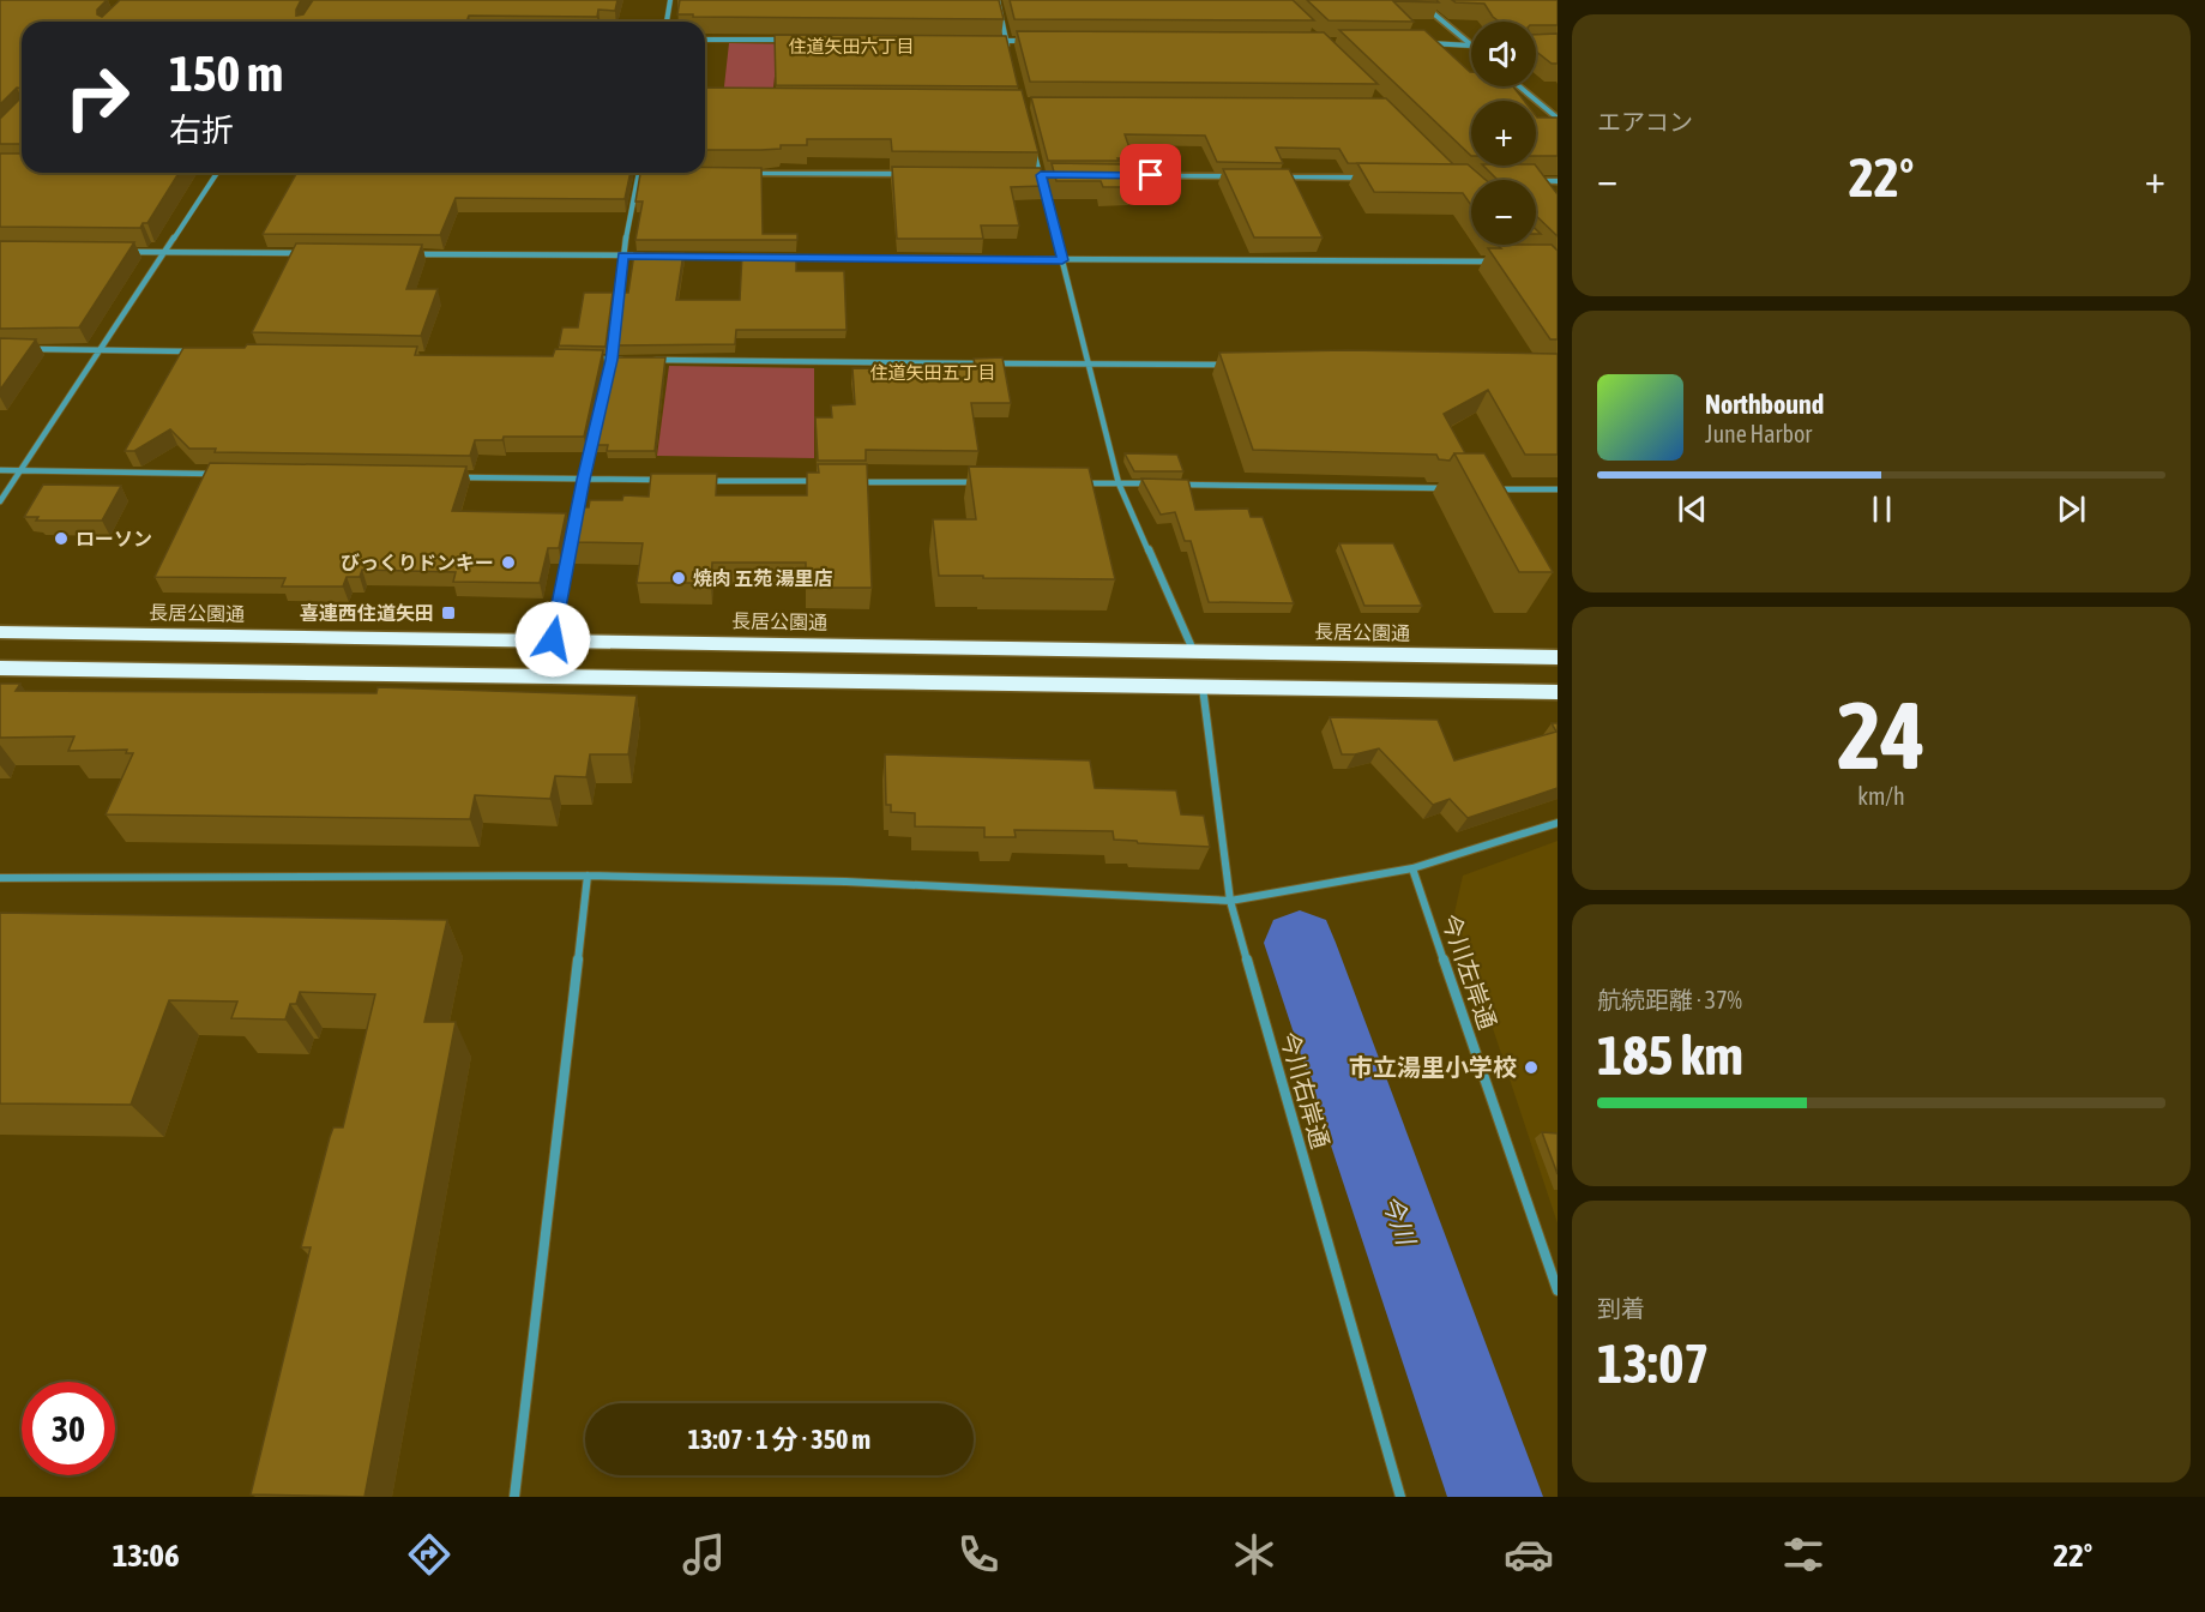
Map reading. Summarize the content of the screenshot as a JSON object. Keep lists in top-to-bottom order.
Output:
{
  "streets": {
    "highway": ["長居公園通"],
    "street": ["今川左岸通", "今川右岸通"]
  },
  "districts": ["住道矢田六丁目", "住道矢田五丁目"],
  "water": ["今川"],
  "places": {
    "other": [
      "ローソン",
      "びっくりドンキー",
      "焼肉 五苑 湯里店",
      "市立湯里小学校"
    ],
    "transit": ["喜連西住道矢田"]
  },
  "page": {
    "tile": [
      "エアコン",
      ["24", "km/h"],
      ["航続距離 · 37%", "185 km"],
      ["到着", "13:07"]
    ],
    "map_buttons": ["+", "−"],
    "turn": ["150 m", "右折"],
    "heat": ["−", "22°", "+"],
    "song": ["Northbound", "June Harbor"],
    "limit": "30",
    "trip": "13:07 · 1 分 · 350 m",
    "tabs": ["13:06", "22°"]
  }
}
